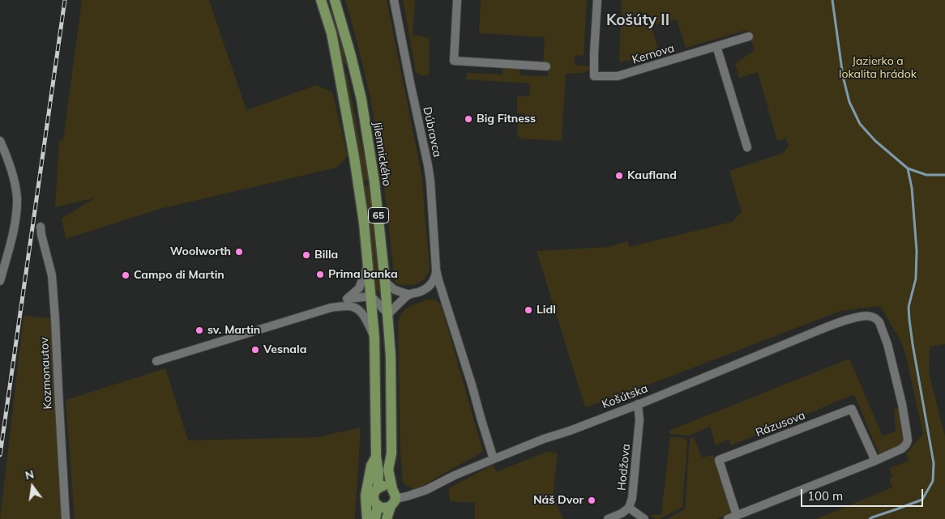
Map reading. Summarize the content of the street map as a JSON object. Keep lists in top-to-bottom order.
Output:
{
  "streets": {
    "main road": ["Jilemnického", "65"],
    "street": [
      "Kernova",
      "Dúbravca",
      "Kozmonautov",
      "Košútska",
      "Rázusova",
      "Hodžova"
    ]
  },
  "crossings": [
    ["Dúbravca", "Jilemnického"],
    ["Dúbravca", "Košútska"],
    ["Jilemnického", "65"],
    ["Jilemnického", "Košútska"],
    ["65", "Košútska"],
    ["Košútska", "Rázusova"],
    ["Košútska", "Hodžova"]
  ],
  "districts": ["Košúty II"],
  "parks": ["Jazierko a lokalita hrádok"],
  "places": [
    "Big Fitness",
    "Kaufland",
    "Woolworth",
    "Billa",
    "Prima banka",
    "Campo di Martin",
    "Lidl",
    "sv. Martin",
    "Vesnala",
    "Náš Dvor"
  ],
  "scale_bar": "100 m",
  "north": "top"
}
